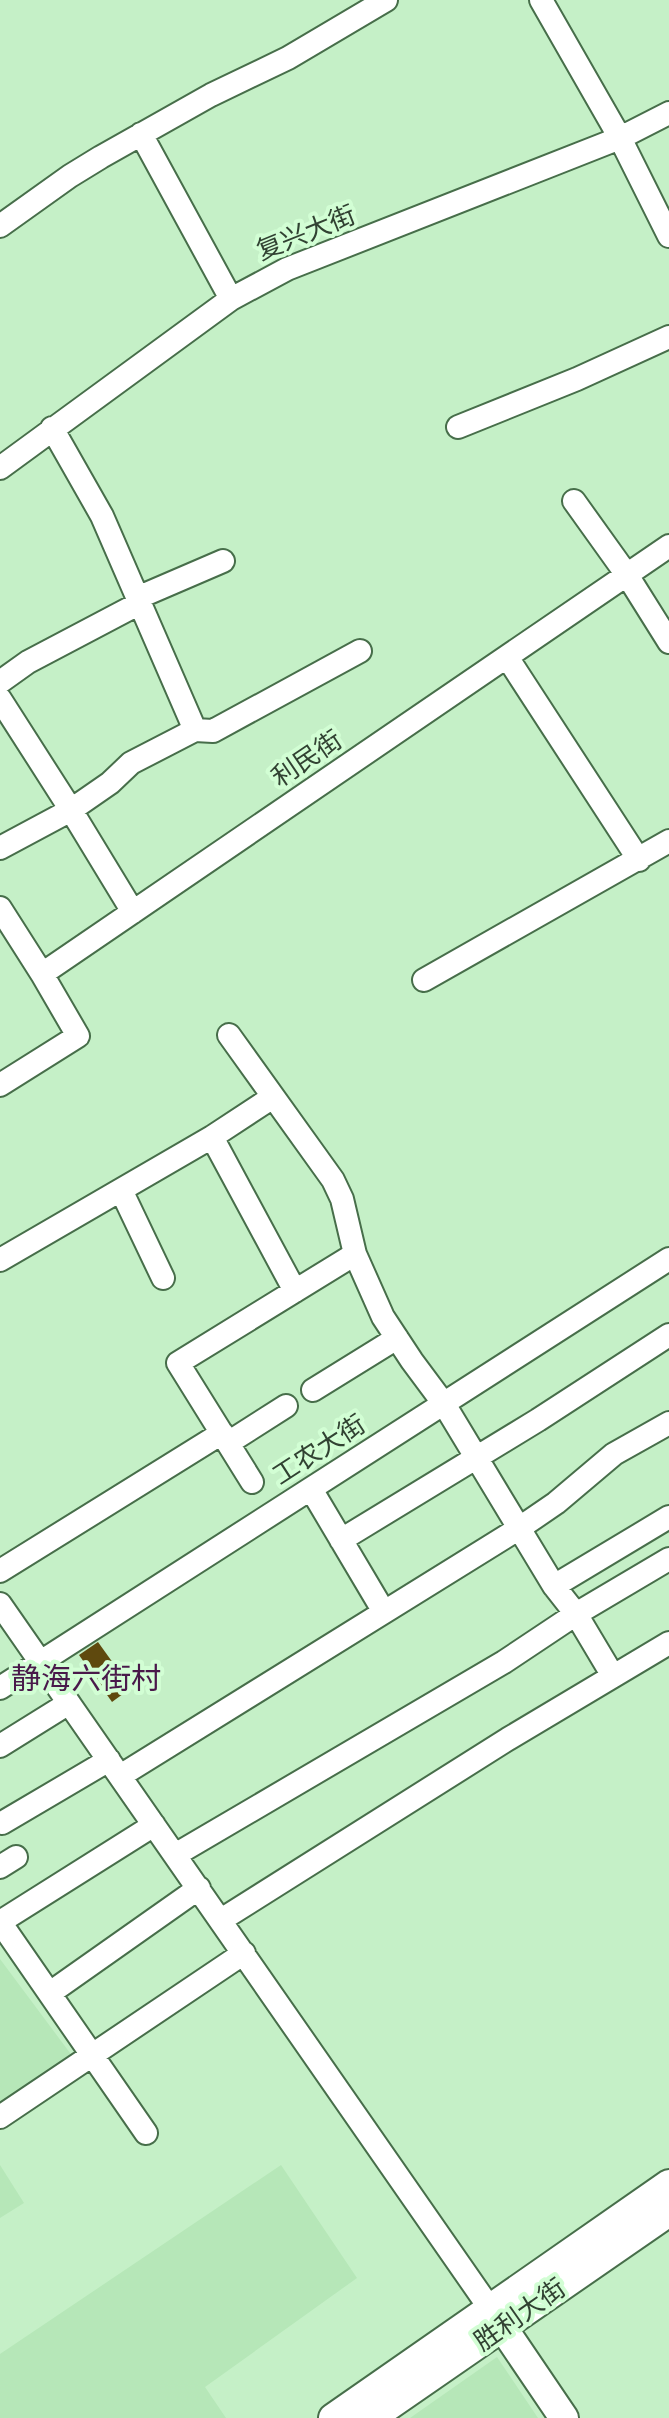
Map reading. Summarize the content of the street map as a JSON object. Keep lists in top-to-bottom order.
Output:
{
  "streets": {
    "main road": ["胜利大街"],
    "street": ["复兴大街", "利民街", "工农大街"]
  },
  "districts": ["静海六街村"]
}
